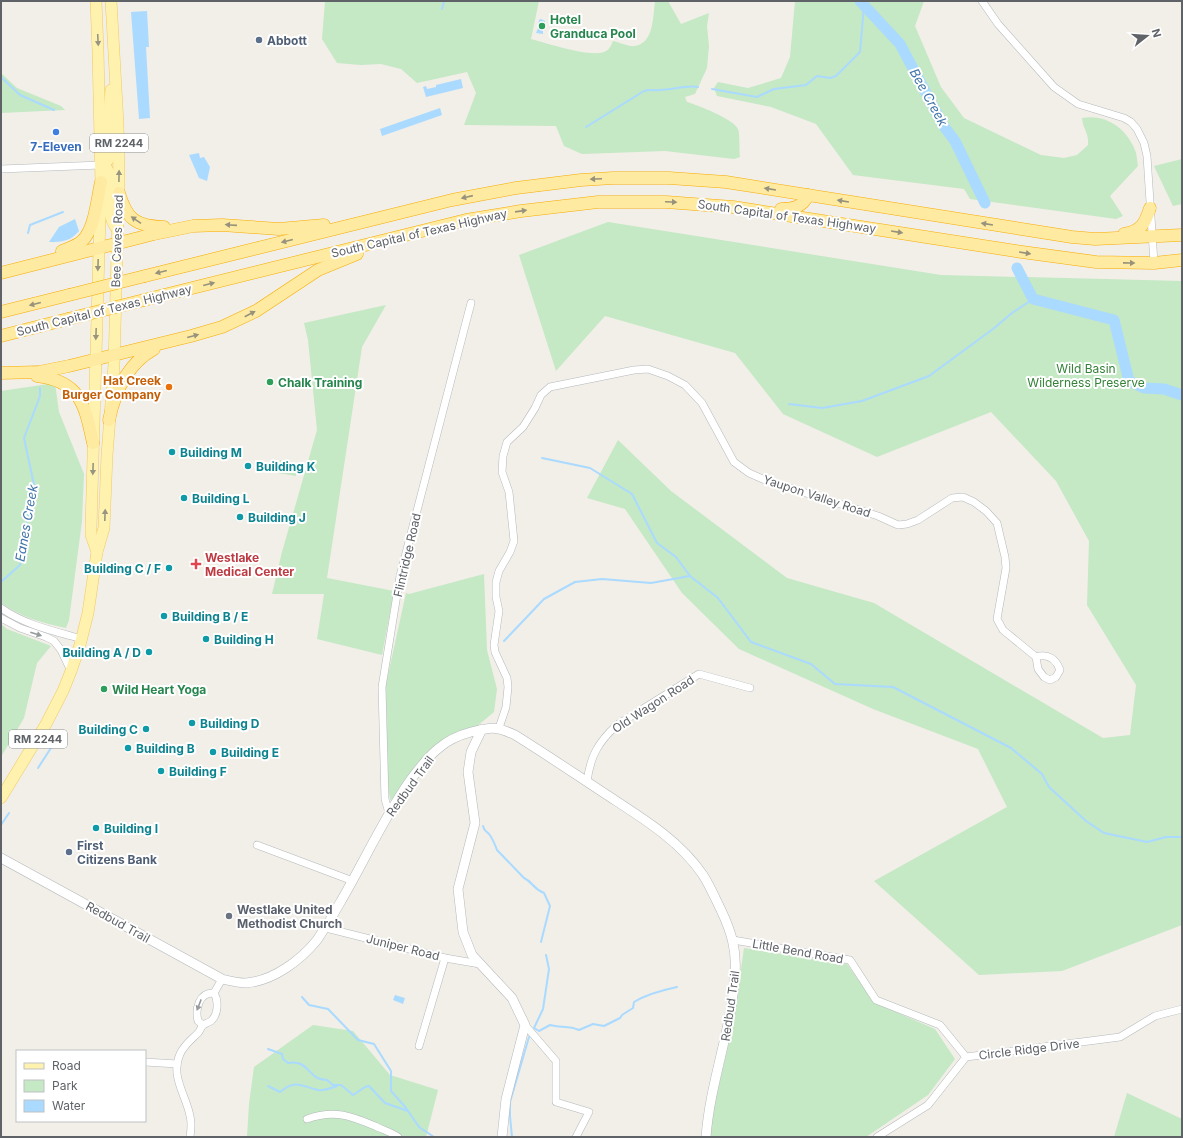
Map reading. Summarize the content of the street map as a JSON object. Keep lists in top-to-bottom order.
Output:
{
  "streets": {
    "highway": ["South Capital of Texas Highway"],
    "main road": ["RM 2244", "Bee Caves Road"],
    "street": [
      "Yaupon Valley Road",
      "Flintridge Road",
      "Old Wagon Road",
      "Redbud Trail",
      "Juniper Road",
      "Little Bend Road",
      "Circle Ridge Drive"
    ]
  },
  "crossings": [
    ["Yaupon Valley Road", "Redbud Trail"],
    ["Flintridge Road", "Redbud Trail"],
    ["Old Wagon Road", "Redbud Trail"],
    ["Redbud Trail", "Juniper Road"],
    ["Redbud Trail", "Little Bend Road"],
    ["Little Bend Road", "Circle Ridge Drive"]
  ],
  "water": ["Bee Creek", "Eanes Creek"],
  "parks": ["Wild Basin Wilderness Preserve"],
  "places": {
    "other": [
      "Hotel Granduca Pool",
      "Abbott",
      "7-Eleven",
      "Chalk Training",
      "Hat Creek Burger Company",
      "Building M",
      "Building K",
      "Building L",
      "Building J",
      "Building C / F",
      "Building B / E",
      "Building H",
      "Building A / D",
      "Wild Heart Yoga",
      "Building D",
      "Building C",
      "Building B",
      "Building E",
      "Building F",
      "Building I",
      "First Citizens Bank",
      "Westlake United Methodist Church"
    ],
    "health": ["Westlake Medical Center"]
  },
  "legend": ["Road", "Park", "Water"],
  "north": "right"
}
